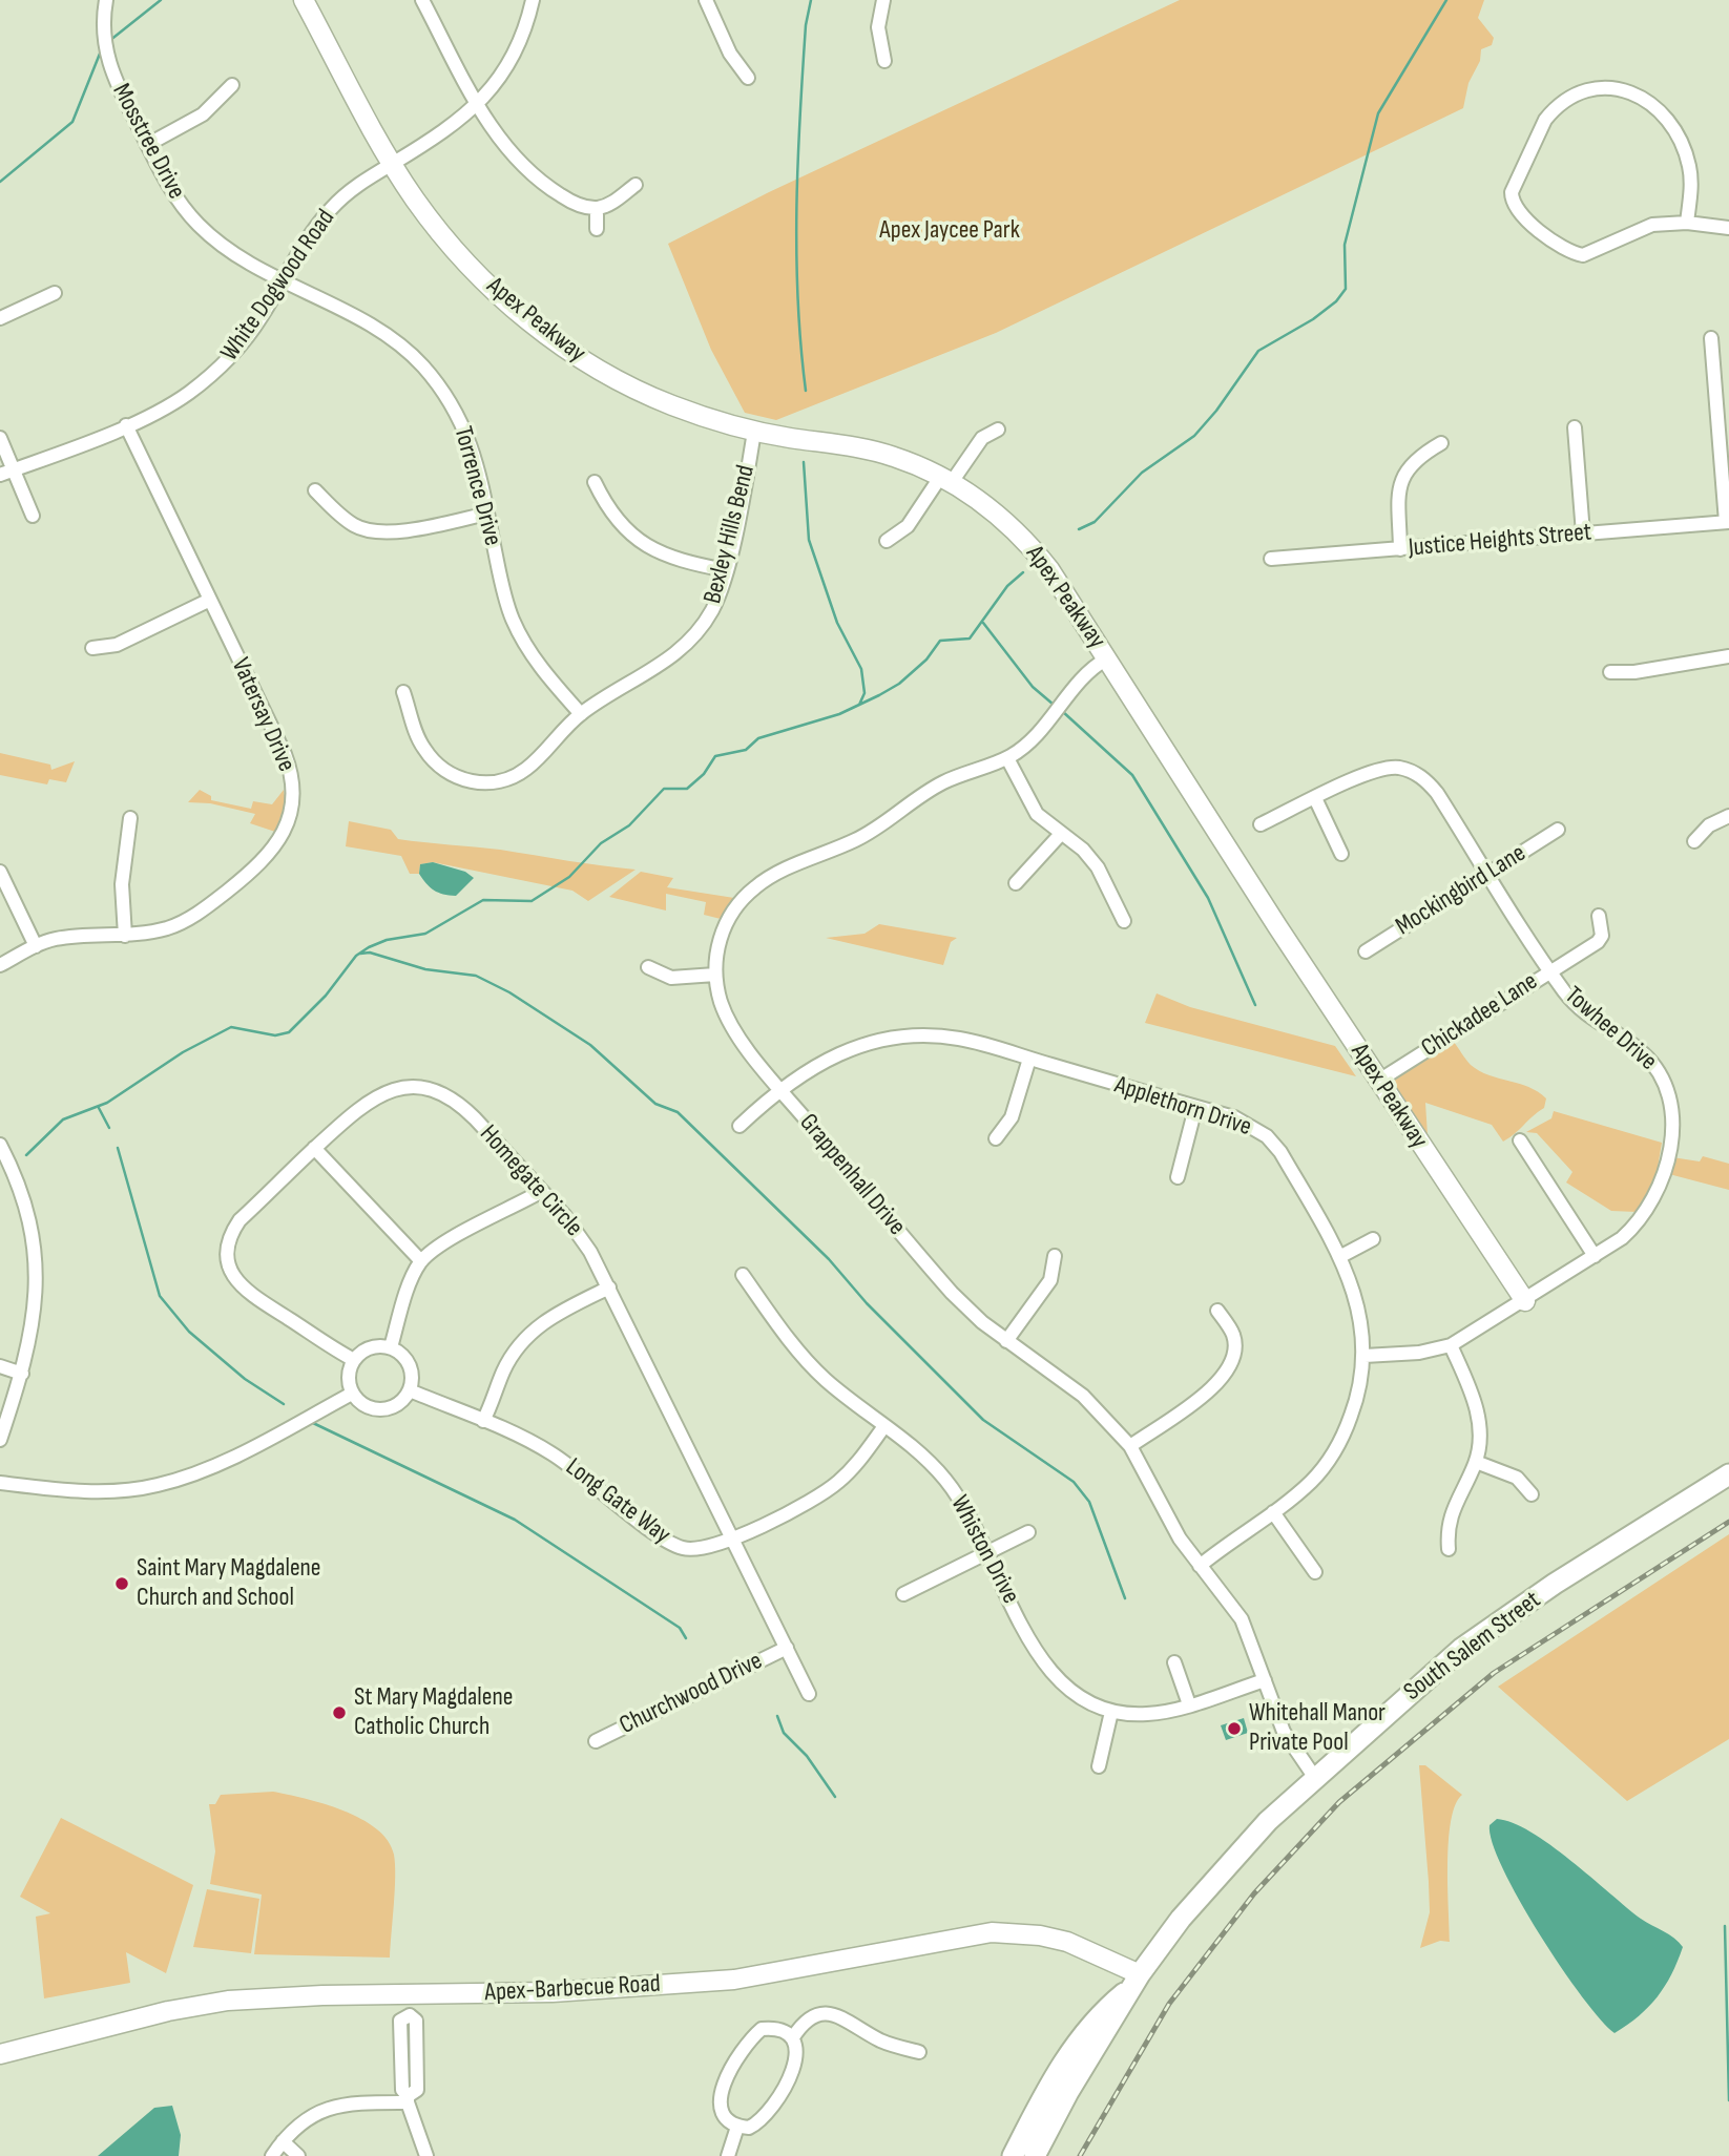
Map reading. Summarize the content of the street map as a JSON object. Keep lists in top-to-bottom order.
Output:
{
  "streets": {
    "main road": ["Apex Peakway", "South Salem Street", "Apex-Barbecue Road"],
    "street": [
      "Mosstree Drive",
      "White Dogwood Road",
      "Torrence Drive",
      "Bexley Hills Bend",
      "Justice Heights Street",
      "Vatersay Drive",
      "Mockingbird Lane",
      "Chickadee Lane",
      "Towhee Drive",
      "Applethorn Drive",
      "Grappenhall Drive",
      "Homegate Circle",
      "Long Gate Way",
      "Whiston Drive",
      "Churchwood Drive"
    ]
  },
  "crossings": [
    ["Mosstree Drive", "White Dogwood Road"],
    ["Mosstree Drive", "Torrence Drive"],
    ["White Dogwood Road", "Apex Peakway"],
    ["White Dogwood Road", "Torrence Drive"],
    ["White Dogwood Road", "Vatersay Drive"],
    ["Apex Peakway", "Bexley Hills Bend"],
    ["Apex Peakway", "Chickadee Lane"],
    ["Apex Peakway", "Towhee Drive"],
    ["Apex Peakway", "Grappenhall Drive"],
    ["Torrence Drive", "Bexley Hills Bend"],
    ["Mockingbird Lane", "Towhee Drive"],
    ["Chickadee Lane", "Towhee Drive"],
    ["Towhee Drive", "Applethorn Drive"],
    ["Applethorn Drive", "Grappenhall Drive"],
    ["Grappenhall Drive", "Whiston Drive"],
    ["Grappenhall Drive", "South Salem Street"],
    ["Homegate Circle", "Long Gate Way"],
    ["Homegate Circle", "Churchwood Drive"],
    ["Long Gate Way", "Whiston Drive"],
    ["South Salem Street", "Apex-Barbecue Road"]
  ],
  "parks": ["Apex Jaycee Park"],
  "places": ["Saint Mary Magdalene Church and School", "St Mary Magdalene Catholic Church", "Whitehall Manor Private Pool"]
}
